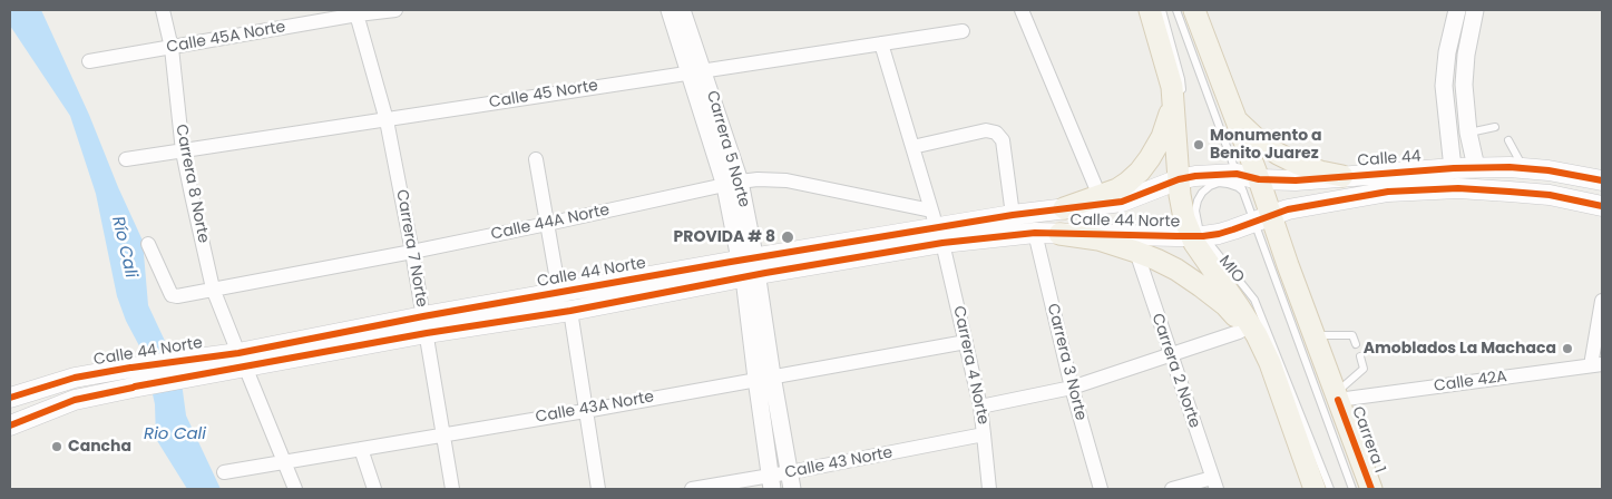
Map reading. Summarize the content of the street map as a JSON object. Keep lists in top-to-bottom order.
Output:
{
  "streets": {
    "main road": ["Calle 44", "Calle 44 Norte", "Carrera 1"],
    "street": [
      "Calle 45A Norte",
      "Calle 45 Norte",
      "Carrera 5 Norte",
      "Carrera 8 Norte",
      "Calle 44A Norte",
      "Carrera 7 Norte",
      "Carrera 3 Norte",
      "Carrera 4 Norte",
      "Carrera 2 Norte",
      "Calle 42A",
      "Calle 43A Norte",
      "Calle 43 Norte"
    ],
    "lane": ["MIO"]
  },
  "crossings": [
    ["Calle 45A Norte", "Carrera 8 Norte"],
    ["Calle 45A Norte", "Carrera 7 Norte"],
    ["Calle 45 Norte", "Carrera 5 Norte"],
    ["Calle 45 Norte", "Carrera 8 Norte"],
    ["Calle 45 Norte", "Carrera 7 Norte"],
    ["Calle 45 Norte", "Carrera 4 Norte"],
    ["Carrera 5 Norte", "Calle 44 Norte"],
    ["Carrera 5 Norte", "Calle 44A Norte"],
    ["Carrera 5 Norte", "Calle 43A Norte"],
    ["Carrera 5 Norte", "Calle 43 Norte"],
    ["Calle 44", "Calle 44 Norte"],
    ["Calle 44", "Carrera 1"],
    ["Carrera 8 Norte", "Calle 44 Norte"],
    ["Carrera 8 Norte", "Calle 44A Norte"],
    ["Carrera 8 Norte", "Calle 43A Norte"],
    ["Calle 44 Norte", "Calle 44A Norte"],
    ["Calle 44 Norte", "Carrera 7 Norte"],
    ["Calle 44 Norte", "MIO"],
    ["Calle 44 Norte", "Carrera 3 Norte"],
    ["Calle 44 Norte", "Carrera 4 Norte"],
    ["Calle 44A Norte", "Carrera 7 Norte"],
    ["Calle 44A Norte", "Carrera 4 Norte"],
    ["Carrera 7 Norte", "Calle 43A Norte"],
    ["Carrera 4 Norte", "Calle 43A Norte"],
    ["Carrera 4 Norte", "Calle 43 Norte"],
    ["Calle 42A", "Carrera 1"]
  ],
  "water": ["Río Cali", "Rio Cali"],
  "places": [
    "Monumento a Benito Juarez",
    "PROVIDA # 8",
    "Amoblados La Machaca",
    "Cancha"
  ]
}
